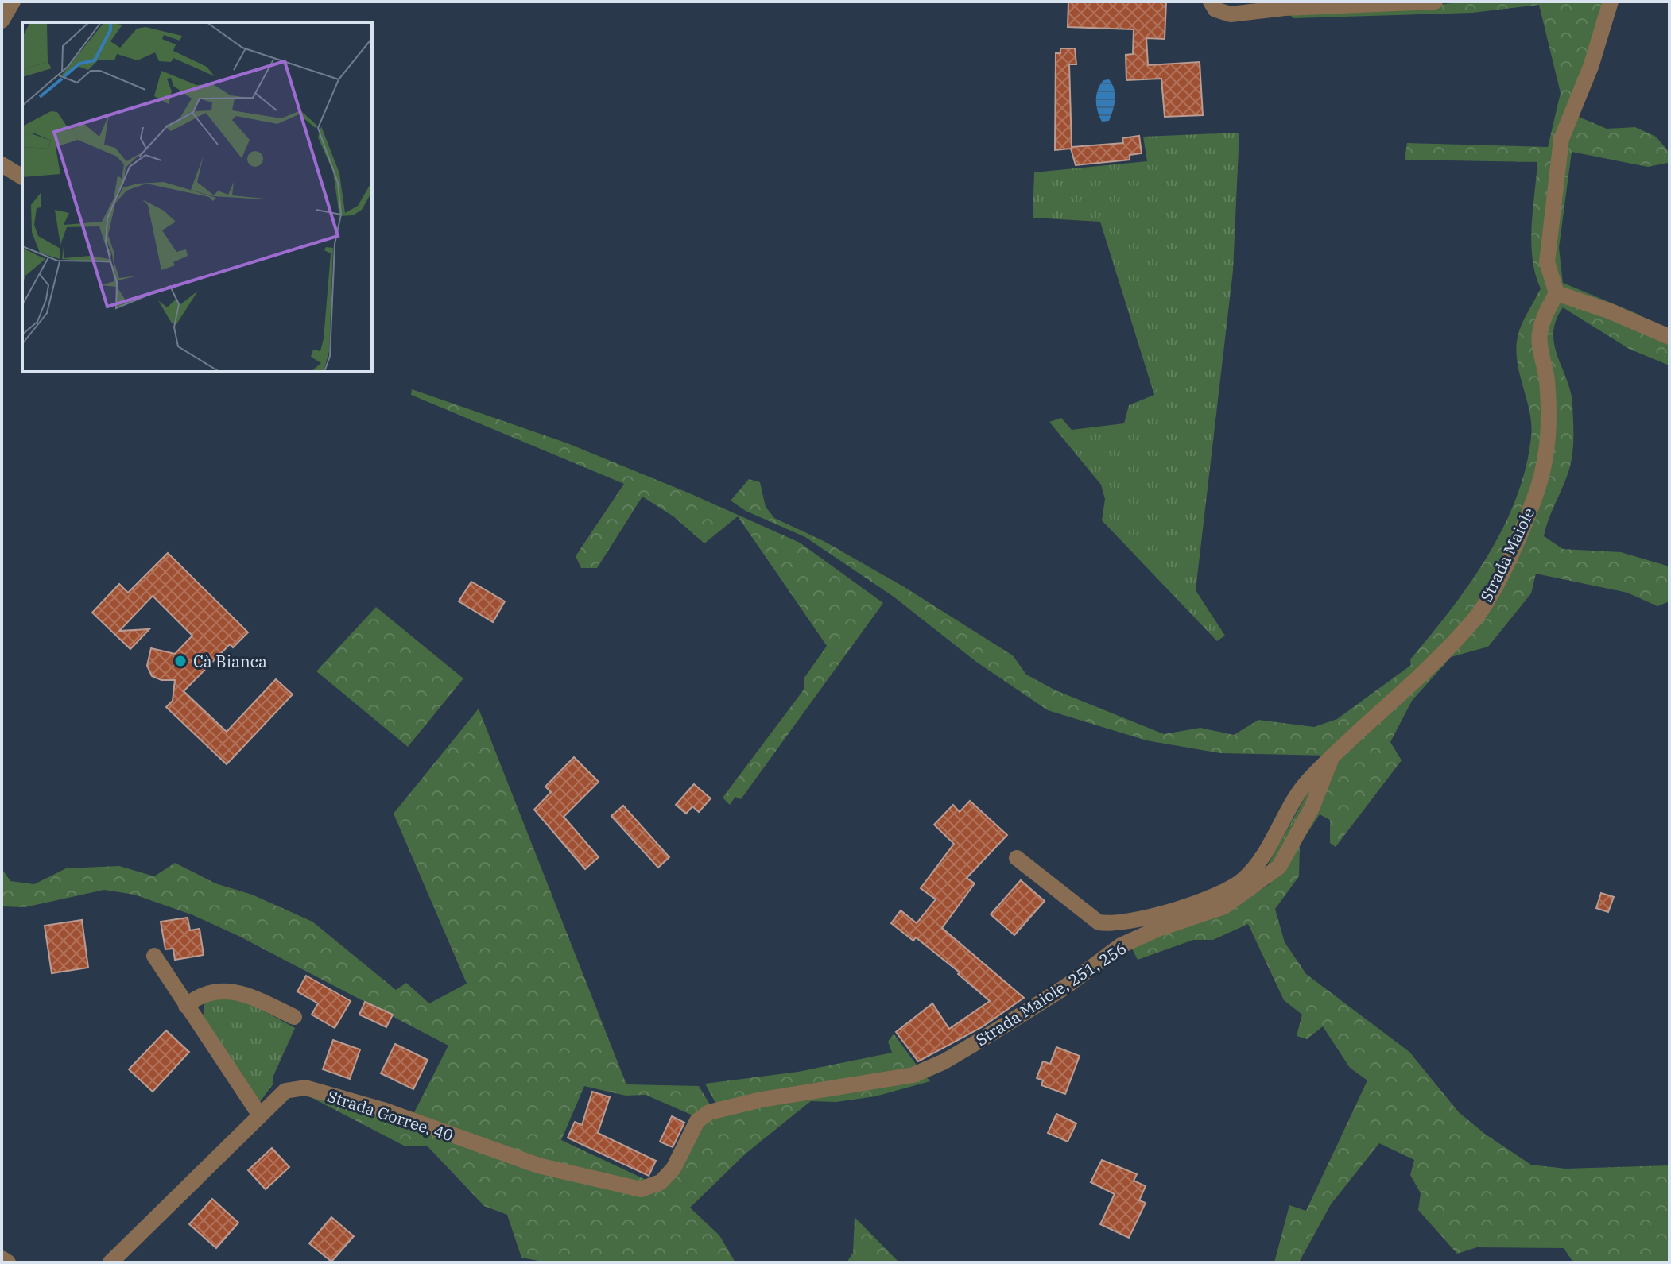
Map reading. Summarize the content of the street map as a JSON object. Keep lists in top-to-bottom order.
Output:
{
  "streets": {
    "street": ["Strada Maiole", "Strada Maiole, 251, 256", "Strada Gorree, 40"]
  },
  "crossings": [
    ["Strada Maiole", "Strada Maiole, 251, 256"],
    ["Strada Maiole, 251, 256", "Strada Gorree, 40"]
  ],
  "places": ["Cà Bianca"]
}
